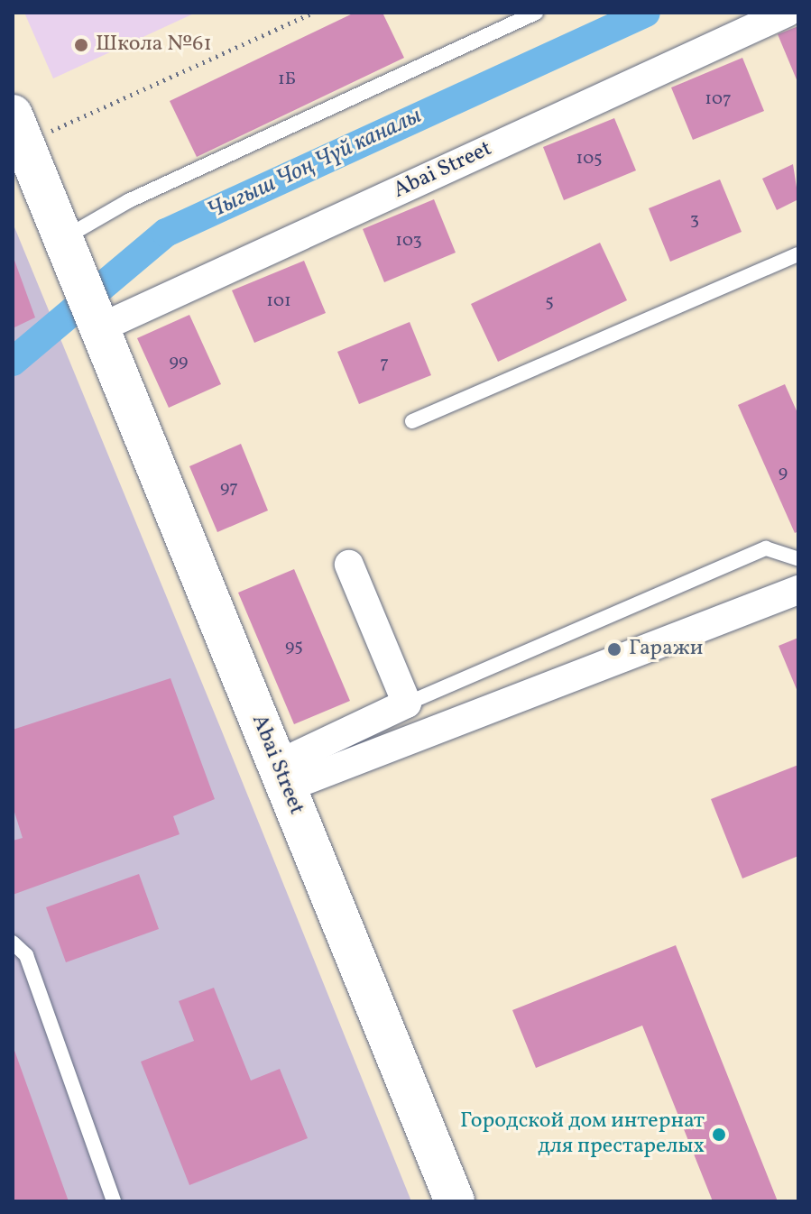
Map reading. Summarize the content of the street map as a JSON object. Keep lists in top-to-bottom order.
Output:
{
  "streets": {
    "street": ["Abai Street"]
  },
  "water": ["Чыгыш Чоң Чүй каналы"],
  "places": ["Школа №61", "Гаражи", "Городской дом интернат для престарелых"],
  "house_numbers": [
    "1Б",
    "107",
    "105",
    "3",
    "103",
    "101",
    "5",
    "99",
    "7",
    "9",
    "97",
    "95"
  ]
}
